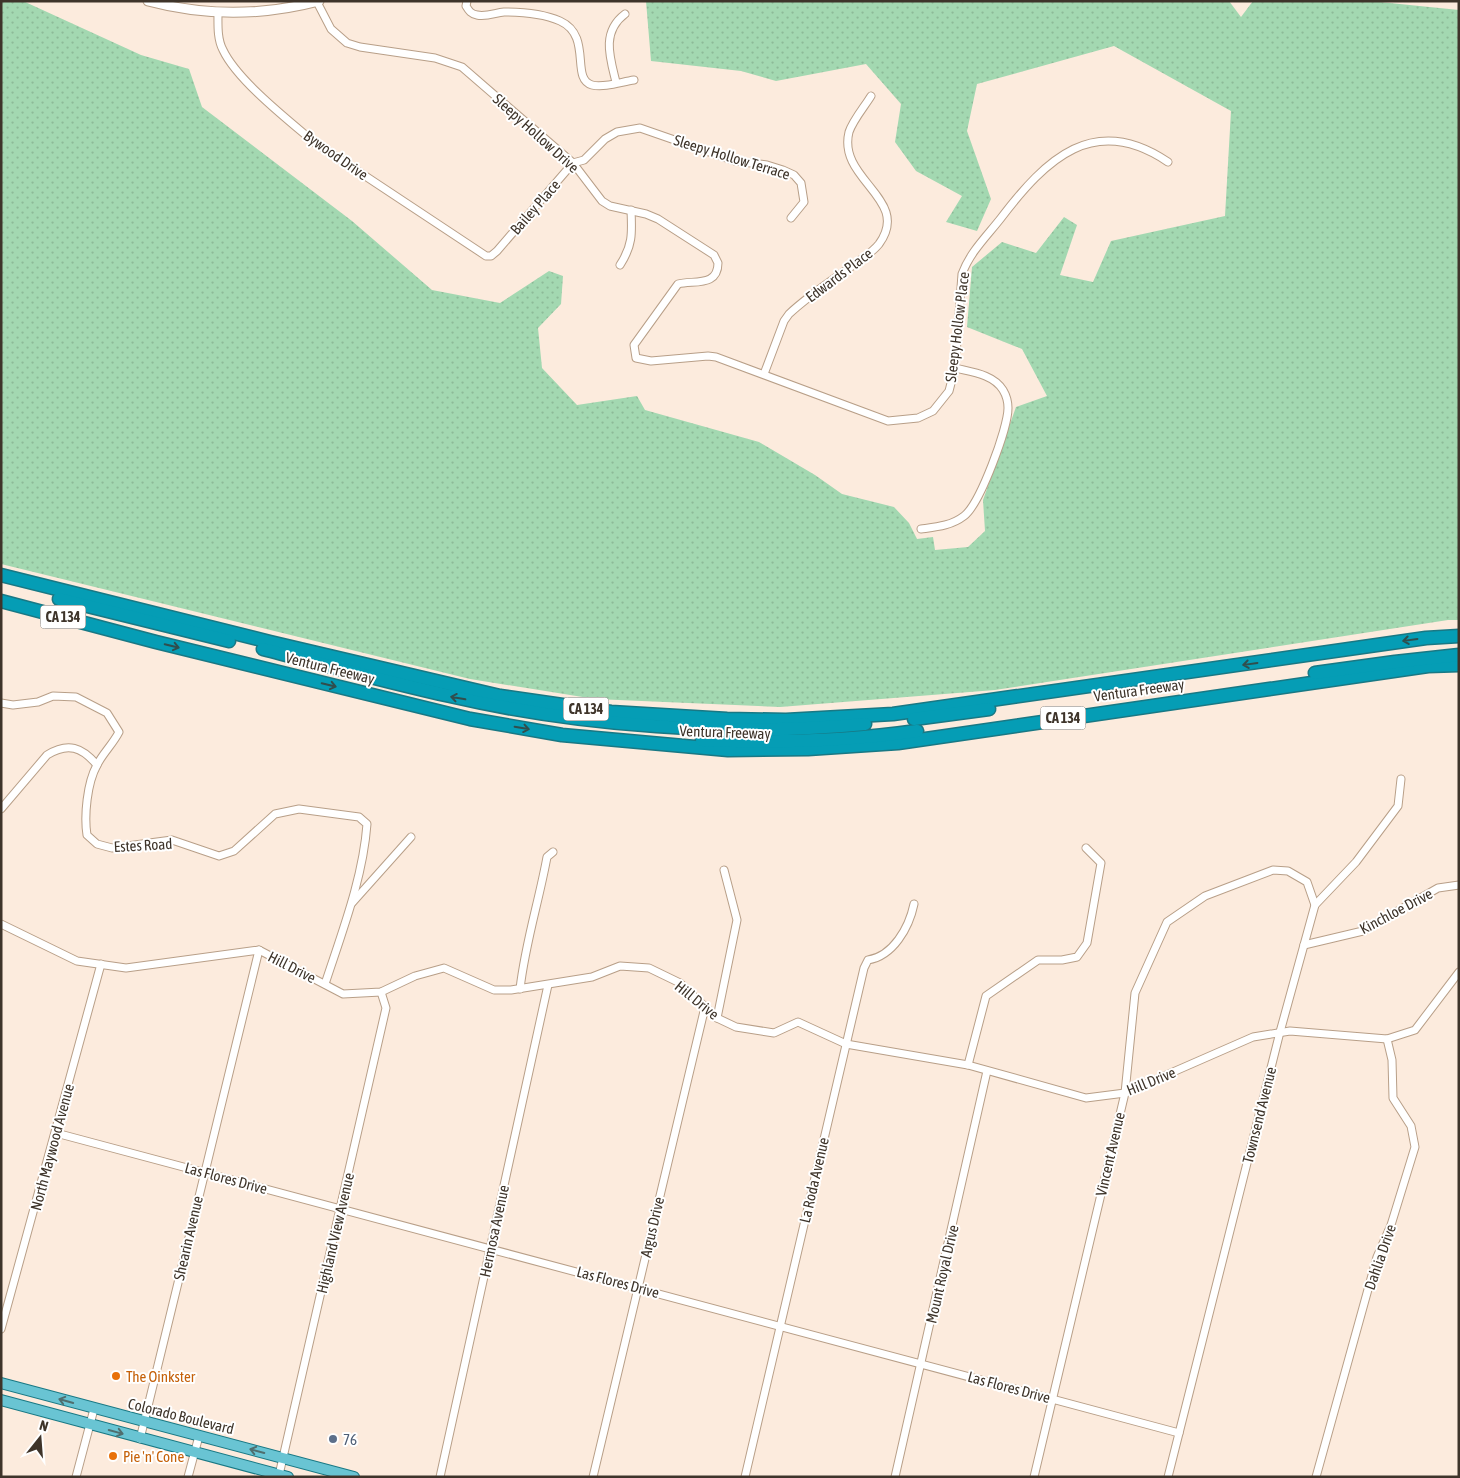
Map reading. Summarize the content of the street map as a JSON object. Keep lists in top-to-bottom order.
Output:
{
  "streets": {
    "highway": ["CA 134", "Ventura Freeway"],
    "main road": ["Colorado Boulevard"],
    "street": [
      "Sleepy Hollow Drive",
      "Bywood Drive",
      "Sleepy Hollow Terrace",
      "Bailey Place",
      "Edwards Place",
      "Sleepy Hollow Place",
      "Estes Road",
      "Kinchloe Drive",
      "Hill Drive",
      "Townsend Avenue",
      "North Maywood Avenue",
      "Vincent Avenue",
      "Las Flores Drive",
      "La Roda Avenue",
      "Argus Drive",
      "Hermosa Avenue",
      "Highland View Avenue",
      "Shearin Avenue",
      "Dahlia Drive",
      "Mount Royal Drive"
    ]
  },
  "crossings": [
    ["Sleepy Hollow Drive", "Sleepy Hollow Terrace"],
    ["Sleepy Hollow Drive", "Bailey Place"],
    ["Sleepy Hollow Drive", "Sleepy Hollow Place"],
    ["Bywood Drive", "Bailey Place"],
    ["Sleepy Hollow Terrace", "Bailey Place"],
    ["Edwards Place", "Sleepy Hollow Place"],
    ["Kinchloe Drive", "Townsend Avenue"],
    ["Hill Drive", "Townsend Avenue"],
    ["Hill Drive", "North Maywood Avenue"],
    ["Hill Drive", "Vincent Avenue"],
    ["Hill Drive", "La Roda Avenue"],
    ["Hill Drive", "Argus Drive"],
    ["Hill Drive", "Hermosa Avenue"],
    ["Hill Drive", "Highland View Avenue"],
    ["Hill Drive", "Shearin Avenue"],
    ["Hill Drive", "Dahlia Drive"],
    ["Hill Drive", "Mount Royal Drive"],
    ["Townsend Avenue", "Vincent Avenue"],
    ["Townsend Avenue", "Las Flores Drive"],
    ["North Maywood Avenue", "Las Flores Drive"],
    ["Vincent Avenue", "Las Flores Drive"],
    ["Las Flores Drive", "La Roda Avenue"],
    ["Las Flores Drive", "Argus Drive"],
    ["Las Flores Drive", "Hermosa Avenue"],
    ["Las Flores Drive", "Highland View Avenue"],
    ["Las Flores Drive", "Shearin Avenue"],
    ["Las Flores Drive", "Mount Royal Drive"],
    ["Highland View Avenue", "Colorado Boulevard"],
    ["Shearin Avenue", "Colorado Boulevard"]
  ],
  "places": ["The Oinkster", "76", "Pie 'n' Cone"],
  "north": "top"
}
